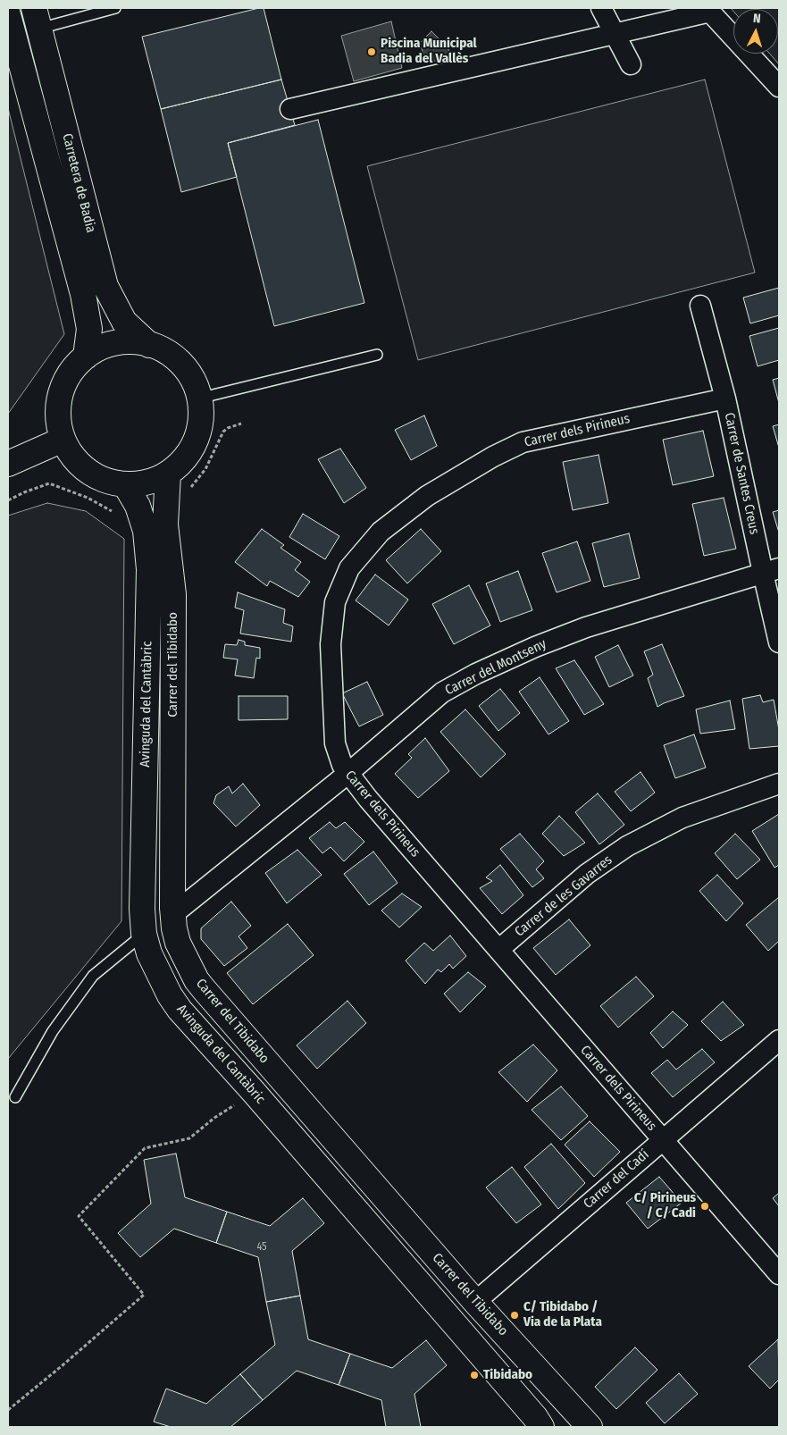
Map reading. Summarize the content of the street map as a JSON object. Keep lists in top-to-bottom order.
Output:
{
  "streets": {
    "street": [
      "Carretera de Badia",
      "Carrer dels Pirineus",
      "Carrer de Santes Creus",
      "Carrer del Tibidabo",
      "Carrer del Montseny",
      "Avinguda del Cantàbric",
      "Carrer de les Gavarres",
      "Carrer del Cadí"
    ]
  },
  "crossings": [
    ["Carretera de Badia", "Carrer del Tibidabo"],
    ["Carretera de Badia", "Avinguda del Cantàbric"],
    ["Carrer dels Pirineus", "Carrer de Santes Creus"],
    ["Carrer dels Pirineus", "Carrer del Montseny"],
    ["Carrer dels Pirineus", "Carrer de les Gavarres"],
    ["Carrer dels Pirineus", "Carrer del Cadí"],
    ["Carrer de Santes Creus", "Carrer del Montseny"],
    ["Carrer del Tibidabo", "Carrer del Montseny"],
    ["Carrer del Tibidabo", "Avinguda del Cantàbric"],
    ["Carrer del Tibidabo", "Carrer del Cadí"]
  ],
  "places": [
    "Piscina Municipal Badia del Vallès",
    "C/ Pirineus / C/ Cadi",
    "C/ Tibidabo / Via de la Plata",
    "Tibidabo"
  ],
  "house_numbers": ["45"],
  "north": "top"
}
